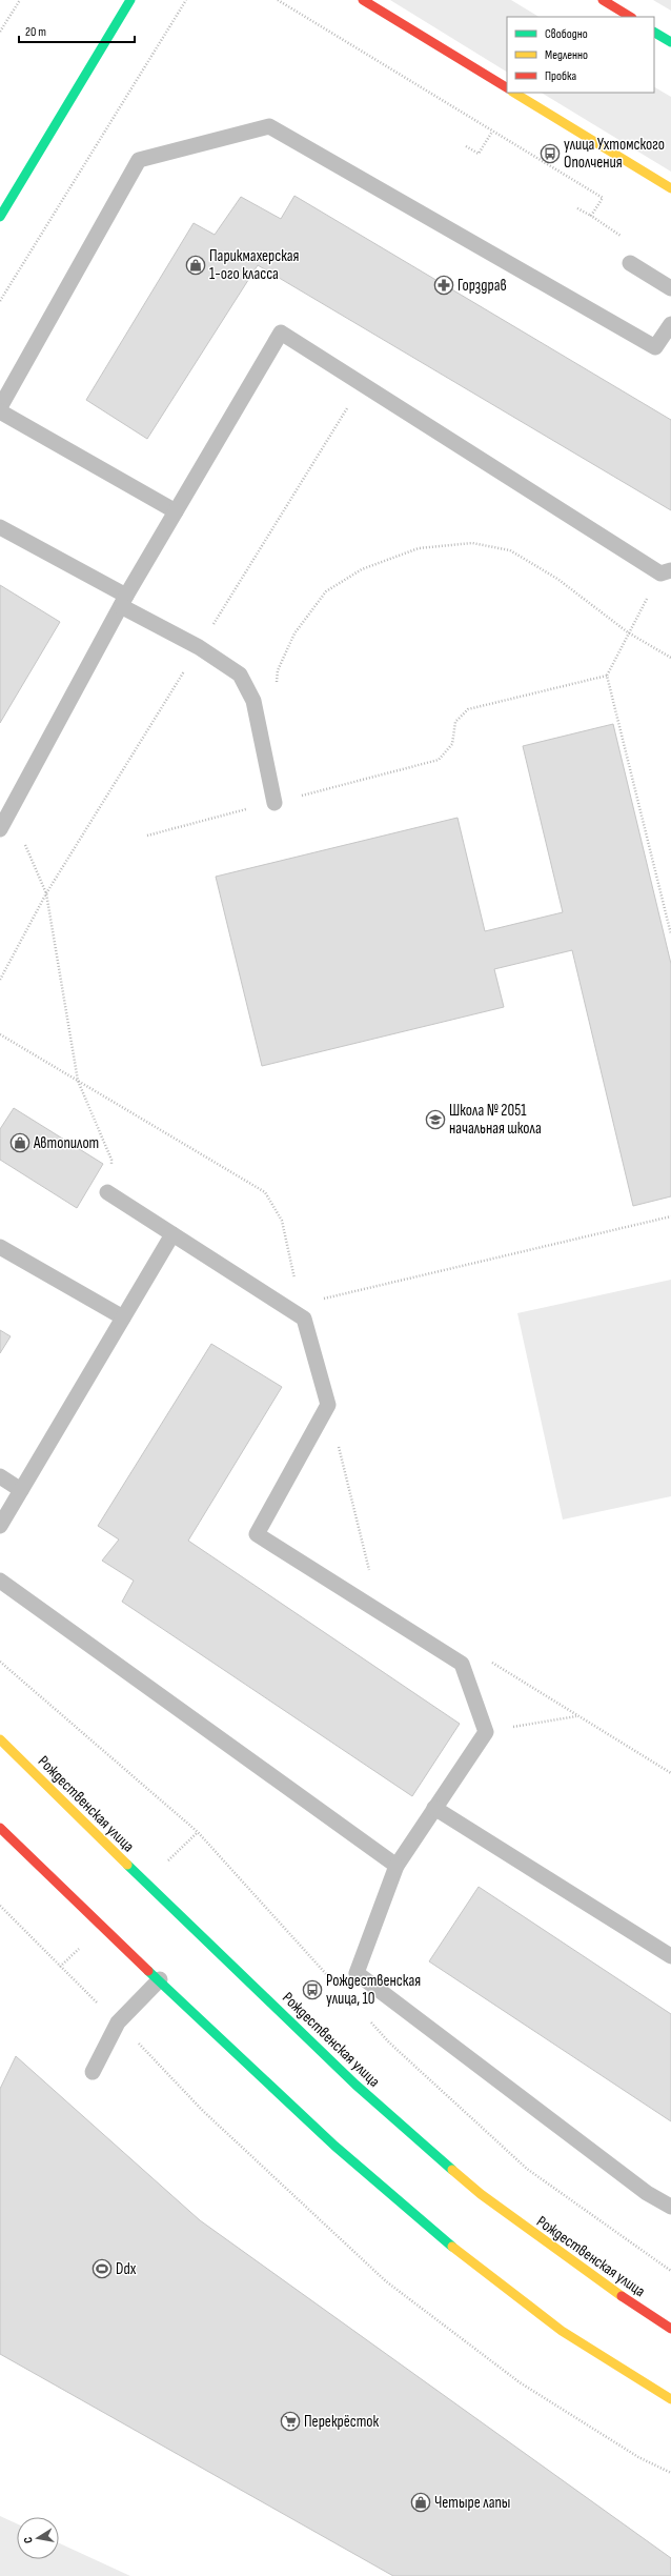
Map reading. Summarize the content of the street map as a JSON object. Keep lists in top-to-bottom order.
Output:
{
  "streets": {
    "street": ["Рождественская улица"]
  },
  "places": {
    "bus stop": ["улица Ухтомского Ополчения", "Рождественская улица, 10"],
    "shop": ["Парикмахерская 1-ого класса", "Автопилот", "Четыре лапы"],
    "pharmacy": ["Горздрав"],
    "school or university": ["Школа № 2051 начальная школа"],
    "sports": ["Ddx"],
    "supermarket": ["Перекрёсток"]
  },
  "legend": ["Свободно", "Медленно", "Пробка"],
  "scale_bar": "20 m",
  "north": "left"
}
